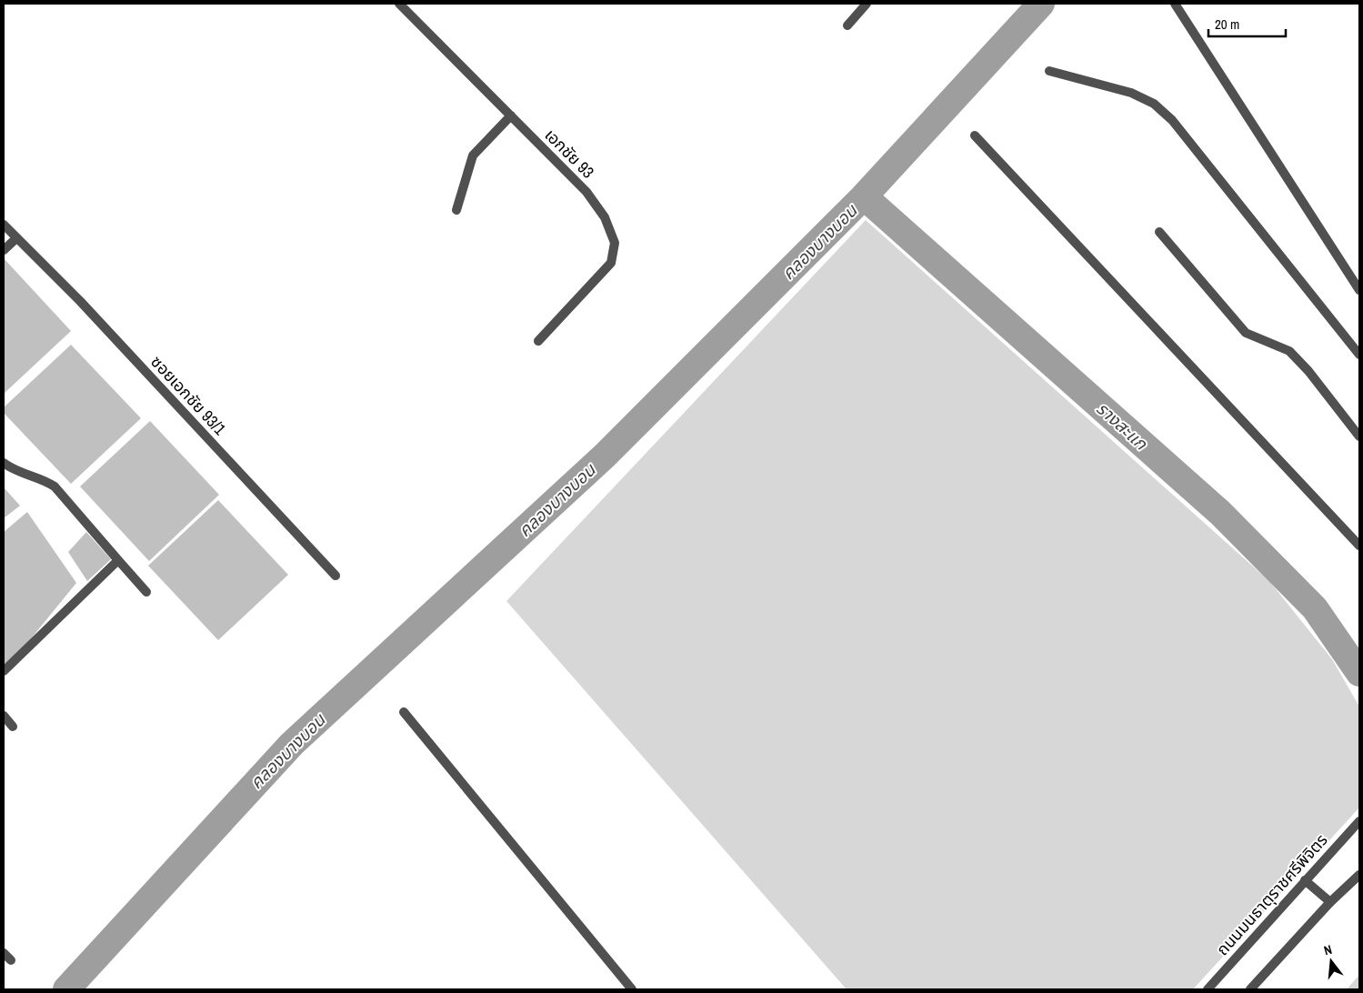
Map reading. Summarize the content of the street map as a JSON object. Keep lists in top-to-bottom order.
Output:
{
  "streets": {
    "street": ["เอกชัย 93", "ซอยเอกชัย 93/1", "ถนนมนธาตุราชศรีพิจิตร"]
  },
  "water": ["คลองบางบอน", "รางสะแก"],
  "scale_bar": "20 m",
  "north": "top"
}
